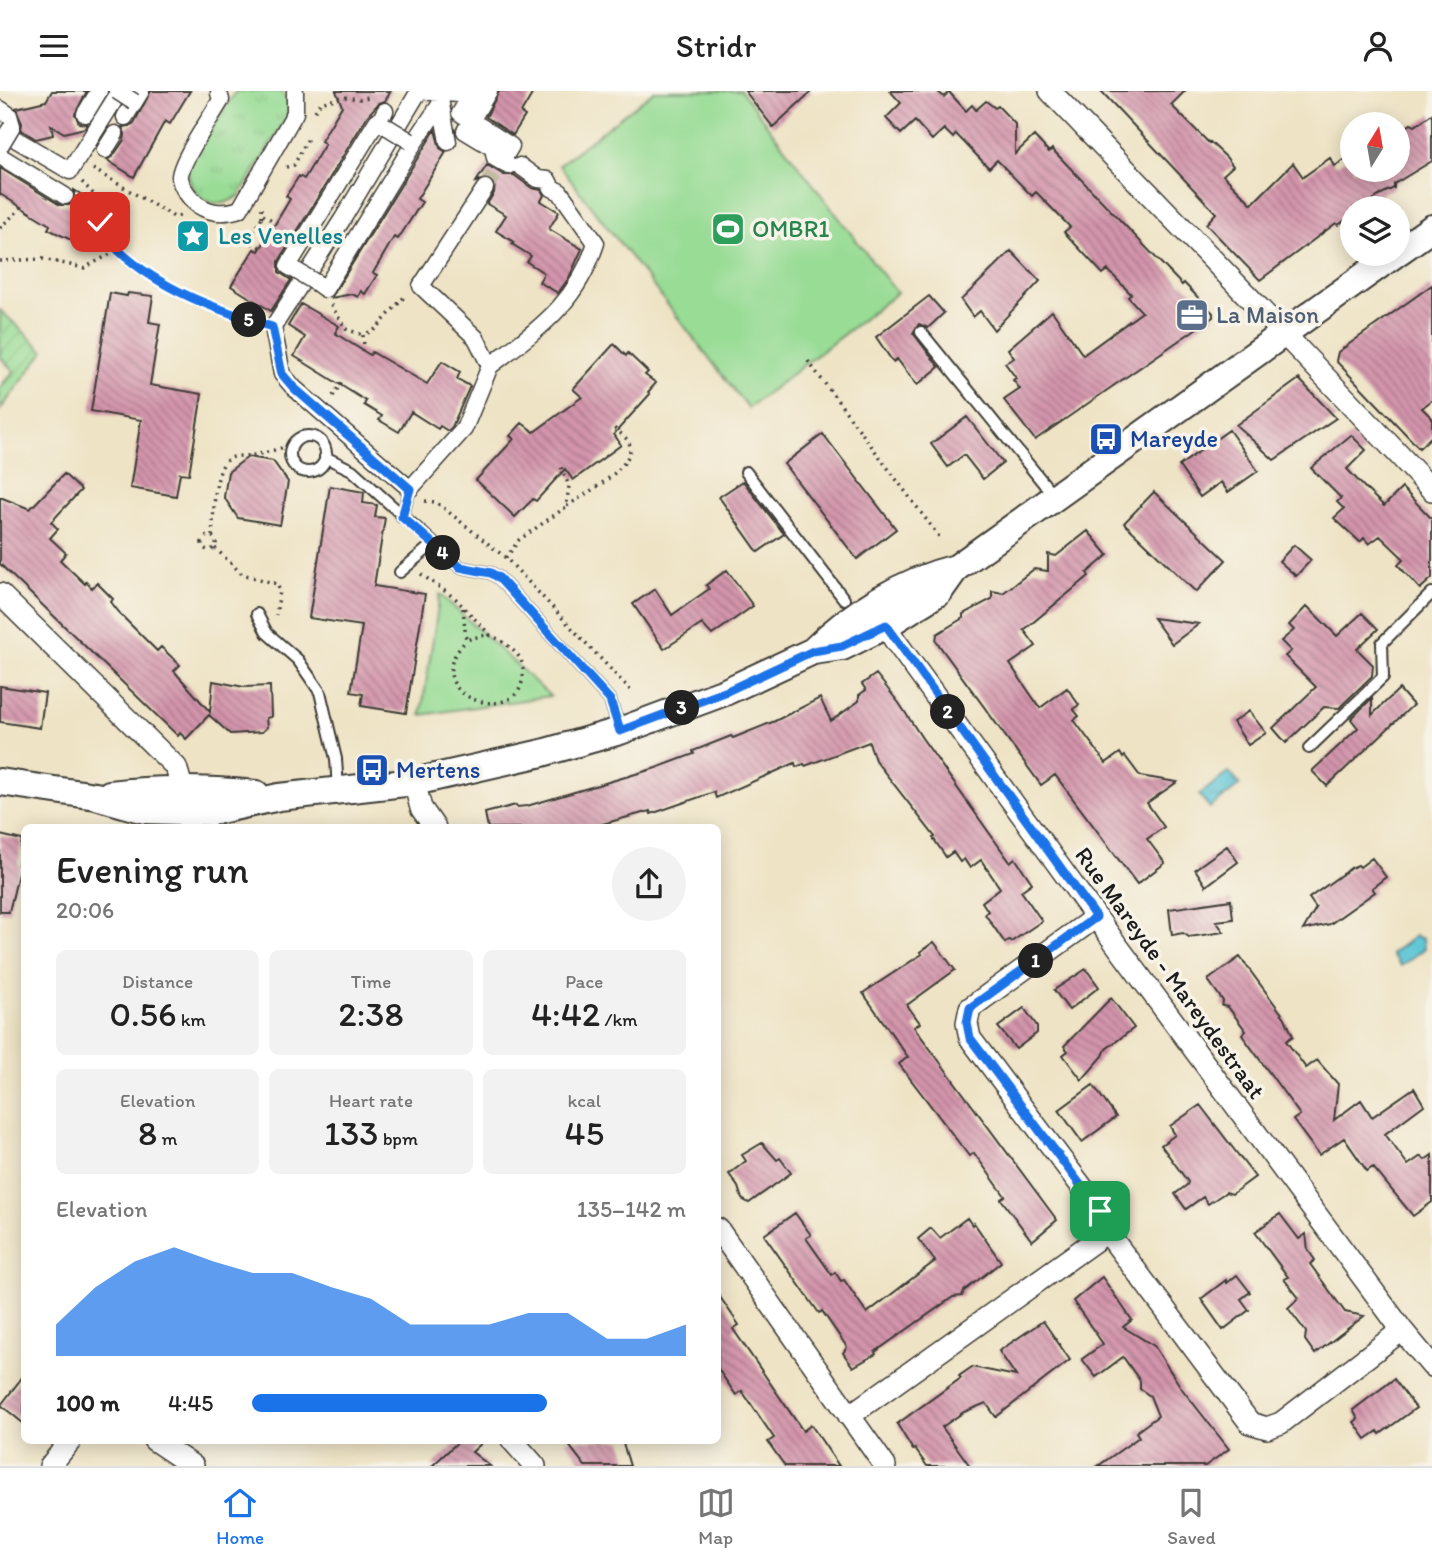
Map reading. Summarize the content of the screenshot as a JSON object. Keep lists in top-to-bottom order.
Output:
{
  "streets": {
    "street": ["Rue Mareyde - Mareydestraat"]
  },
  "places": {
    "sports": ["OMBR1"],
    "place": ["Les Venelles"],
    "office": ["La Maison"],
    "bus stop": ["Mareyde", "Mertens"]
  },
  "north": "top",
  "page": {
    "header": "Stridr",
    "pins": [
      "5",
      "4",
      "3",
      "2",
      "1"
    ],
    "heading": ["Evening run", "20:06"],
    "stats": [
      ["Distance", "0.56 km"],
      ["Time", "2:38"],
      ["Pace", "4:42 /km"],
      ["Elevation", "8 m"],
      ["Heart rate", "133 bpm"],
      ["kcal", "45"]
    ],
    "chart": ["Elevation", "135–142 m"],
    "list": [
      {
        "name": "100 m",
        "note": "4:45"
      }
    ],
    "tabs": ["Home", "Map", "Saved"]
  }
}
